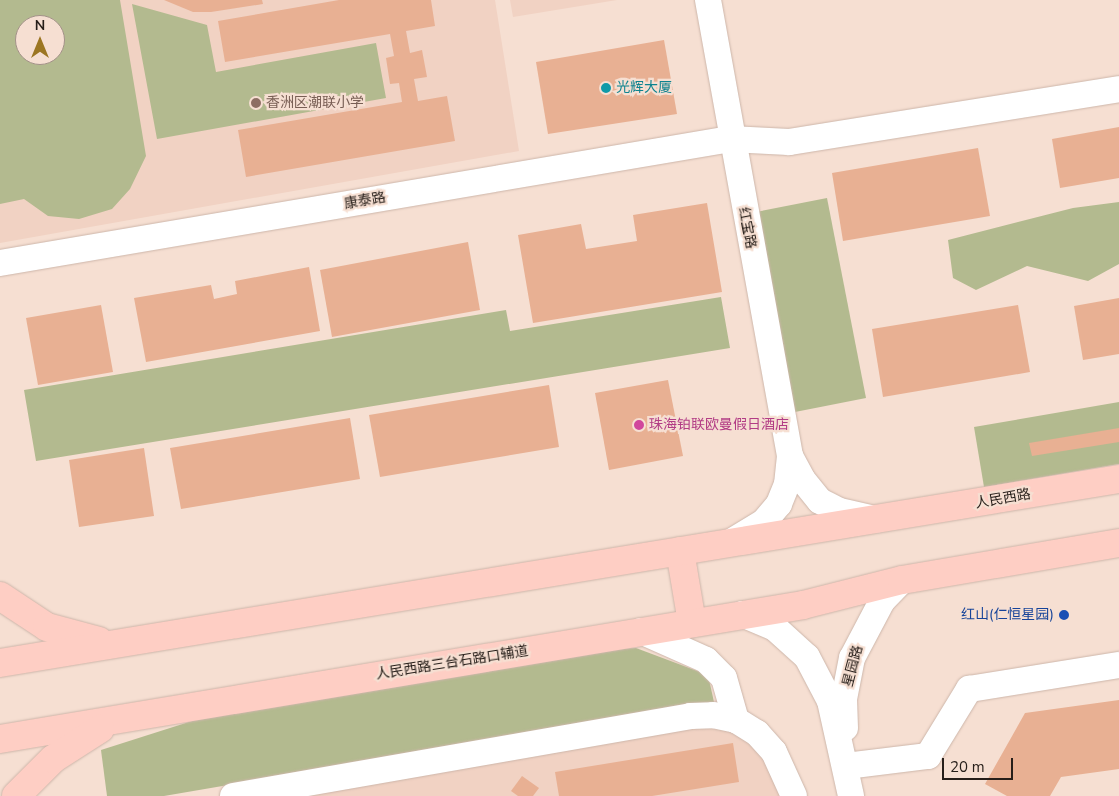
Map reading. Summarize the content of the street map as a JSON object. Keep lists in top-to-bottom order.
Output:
{
  "streets": {
    "main road": ["人民西路", "人民西路三台石路口辅道"],
    "street": ["康泰路", "红宝路", "星园路"]
  },
  "crossings": [
    ["康泰路", "红宝路"],
    ["红宝路", "人民西路"],
    ["人民西路三台石路口辅道", "星园路"]
  ],
  "places": [
    "光辉大厦",
    "香洲区潮联小学",
    "珠海铂联欧曼假日酒店",
    "红山(仁恒星园)"
  ],
  "scale_bar": "20 m",
  "north": "top"
}
